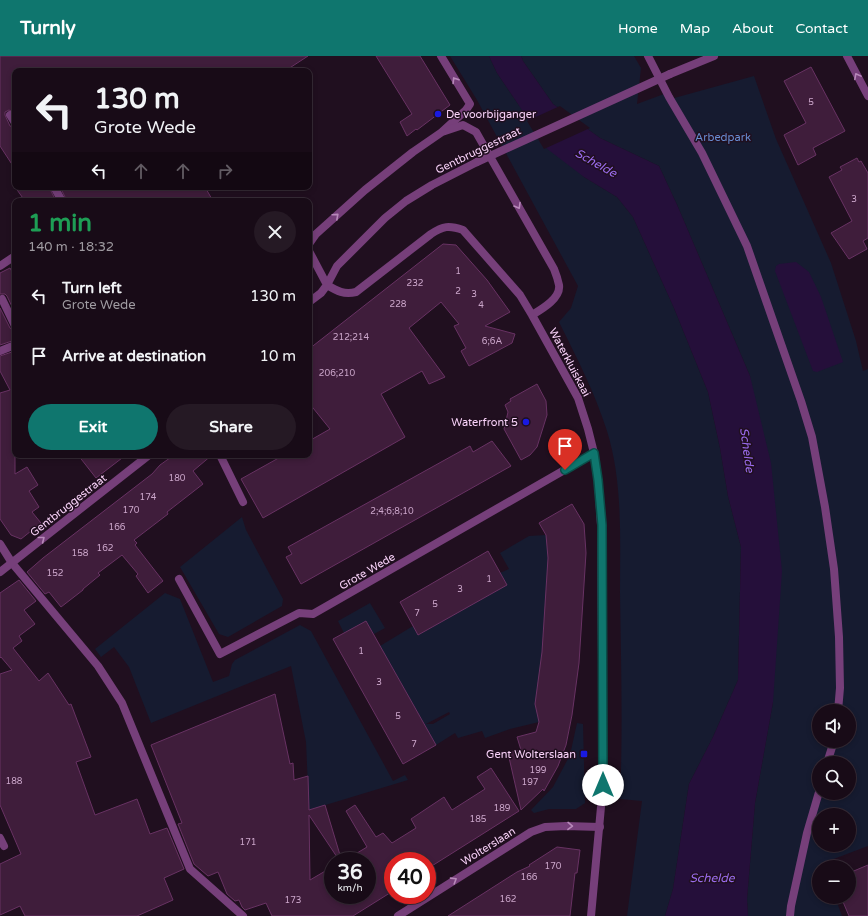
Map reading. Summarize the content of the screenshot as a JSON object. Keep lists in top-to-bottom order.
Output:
{
  "streets": {
    "street": [
      "Gentbruggestraat",
      "Waterkluiskaai",
      "Grote Wede",
      "Wolterslaan"
    ]
  },
  "crossings": [
    ["Gentbruggestraat", "Waterkluiskaai"],
    ["Waterkluiskaai", "Grote Wede"],
    ["Waterkluiskaai", "Wolterslaan"]
  ],
  "one_way": ["Wolterslaan"],
  "water": ["Schelde"],
  "parks": ["Arbedpark"],
  "places": {
    "other": ["De voorbijganger", "Waterfront 5"],
    "transit": ["Gent Wolterslaan"]
  },
  "house_numbers": [
    "5",
    "3",
    "1",
    "232",
    "2",
    "3",
    "228",
    "4",
    "212;214",
    "6;6A",
    "206;210",
    "180",
    "174",
    "170",
    "2;4;6;8;10",
    "166",
    "162",
    "158",
    "152",
    "1",
    "3",
    "5",
    "7",
    "1",
    "3",
    "5",
    "7",
    "199",
    "188",
    "197",
    "189",
    "185",
    "171",
    "170",
    "166",
    "162",
    "173"
  ],
  "page": {
    "header": "Turnly",
    "nav": [
      "Home",
      "Map",
      "About",
      "Contact"
    ],
    "turn": ["130 m", "Grote Wede"],
    "heading": ["1 min", "140 m · 18:32"],
    "list": [
      {
        "name": "Turn left",
        "note": "Grote Wede",
        "value": "130 m"
      },
      {
        "name": "Arrive at destination",
        "value": "10 m"
      }
    ],
    "buttons": ["Exit", "Share"],
    "map_buttons": ["+", "−"],
    "speed": "36 km/h",
    "limit": "40"
  }
}
